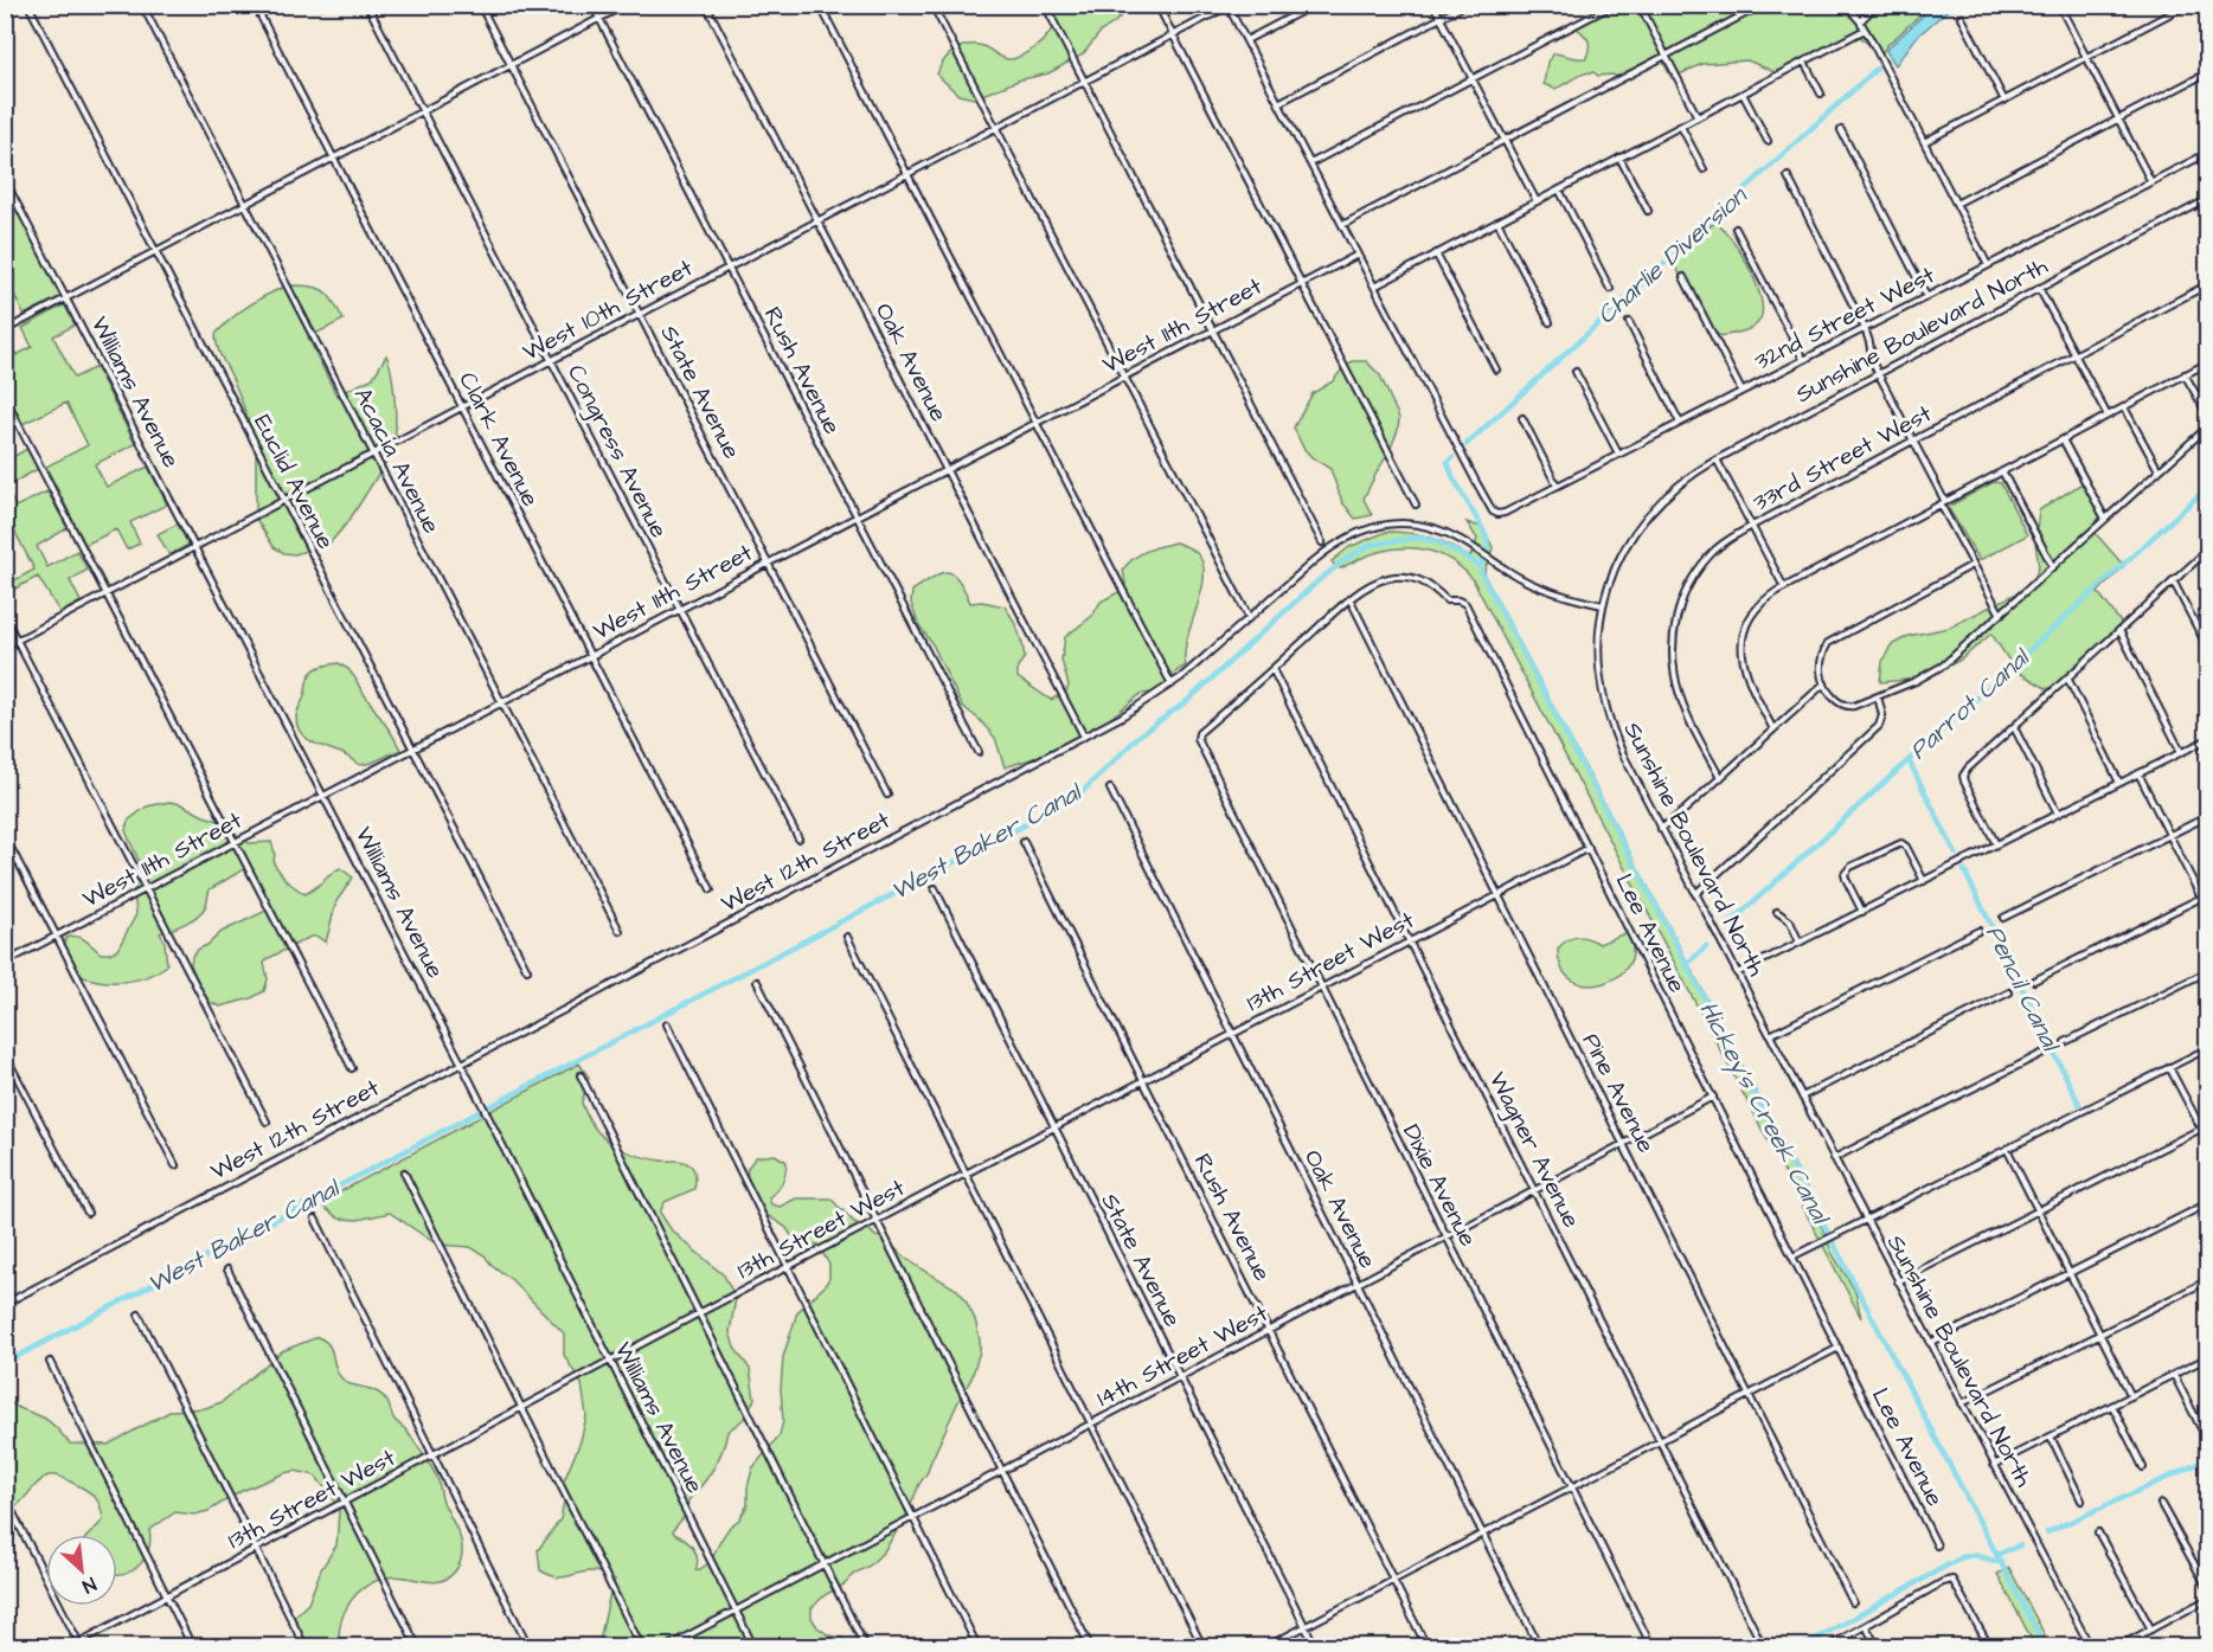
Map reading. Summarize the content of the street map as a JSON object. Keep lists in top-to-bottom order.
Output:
{
  "streets": {
    "street": [
      "West 10th Street",
      "32nd Street West",
      "West 11th Street",
      "Sunshine Boulevard North",
      "Oak Avenue",
      "Rush Avenue",
      "Williams Avenue",
      "State Avenue",
      "Clark Avenue",
      "Congress Avenue",
      "33rd Street West",
      "Acacia Avenue",
      "Euclid Avenue",
      "West 12th Street",
      "Lee Avenue",
      "13th Street West",
      "Pine Avenue",
      "Wagner Avenue",
      "Dixie Avenue",
      "14th Street West"
    ]
  },
  "crossings": [
    ["West 10th Street", "Oak Avenue"],
    ["West 10th Street", "Rush Avenue"],
    ["West 10th Street", "Williams Avenue"],
    ["West 10th Street", "State Avenue"],
    ["West 10th Street", "Clark Avenue"],
    ["West 10th Street", "Congress Avenue"],
    ["West 10th Street", "Acacia Avenue"],
    ["West 10th Street", "Euclid Avenue"],
    ["West 11th Street", "Oak Avenue"],
    ["West 11th Street", "Rush Avenue"],
    ["West 11th Street", "Williams Avenue"],
    ["West 11th Street", "State Avenue"],
    ["West 11th Street", "Clark Avenue"],
    ["West 11th Street", "Congress Avenue"],
    ["West 11th Street", "Acacia Avenue"],
    ["West 11th Street", "Euclid Avenue"],
    ["Sunshine Boulevard North", "West 12th Street"],
    ["Oak Avenue", "West 12th Street"],
    ["Oak Avenue", "13th Street West"],
    ["Oak Avenue", "14th Street West"],
    ["Rush Avenue", "13th Street West"],
    ["Rush Avenue", "14th Street West"],
    ["Williams Avenue", "West 12th Street"],
    ["Williams Avenue", "13th Street West"],
    ["Williams Avenue", "14th Street West"],
    ["State Avenue", "13th Street West"],
    ["State Avenue", "14th Street West"],
    ["Lee Avenue", "13th Street West"],
    ["Lee Avenue", "Pine Avenue"],
    ["Lee Avenue", "14th Street West"],
    ["13th Street West", "Pine Avenue"],
    ["13th Street West", "Wagner Avenue"],
    ["13th Street West", "Dixie Avenue"],
    ["Pine Avenue", "14th Street West"],
    ["Wagner Avenue", "Dixie Avenue"],
    ["Wagner Avenue", "14th Street West"],
    ["Dixie Avenue", "14th Street West"]
  ],
  "water": [
    "Charlie Diversion",
    "Parrot Canal",
    "West Baker Canal",
    "Pencil Canal",
    "Hickey's Creek Canal"
  ],
  "north": "bottom right"
}
